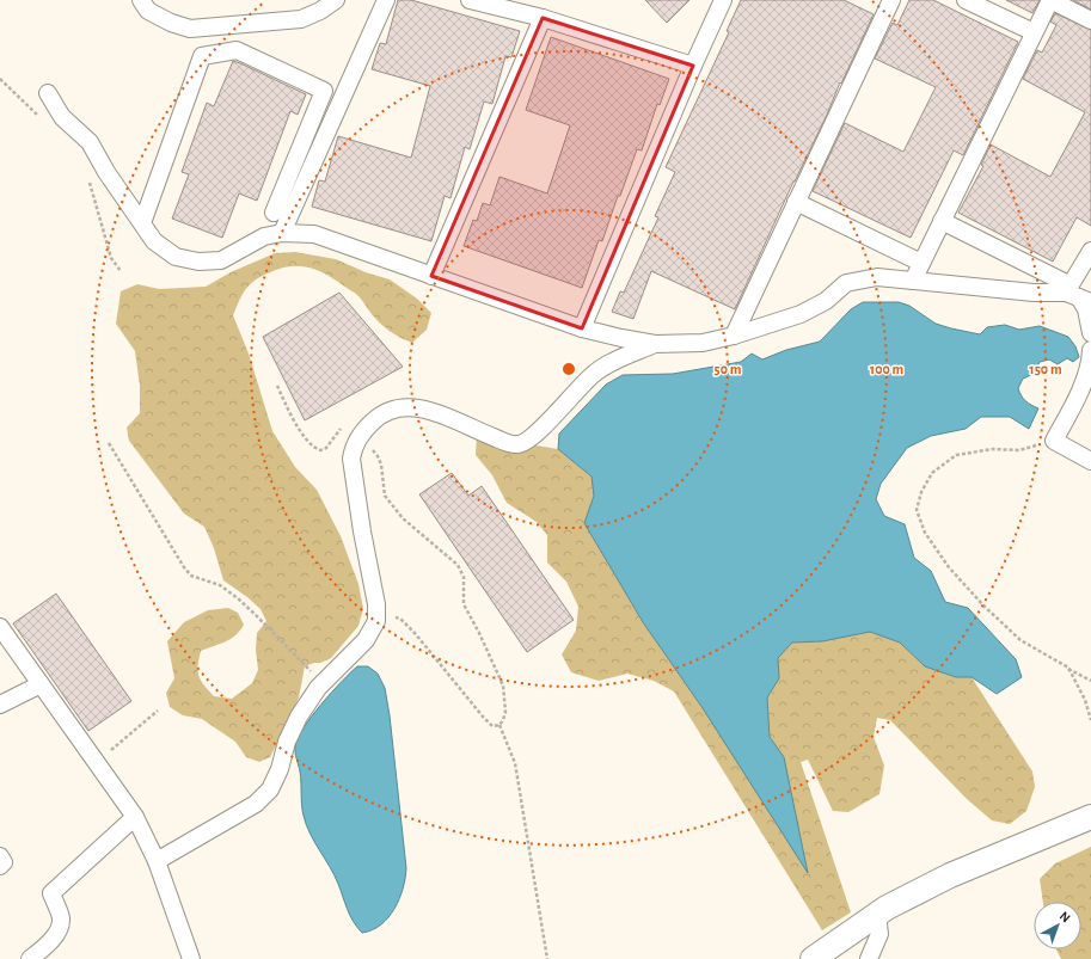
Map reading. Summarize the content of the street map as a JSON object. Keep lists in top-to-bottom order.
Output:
{
  "north": "top right",
  "rings": ["50 m", "100 m", "150 m"]
}
